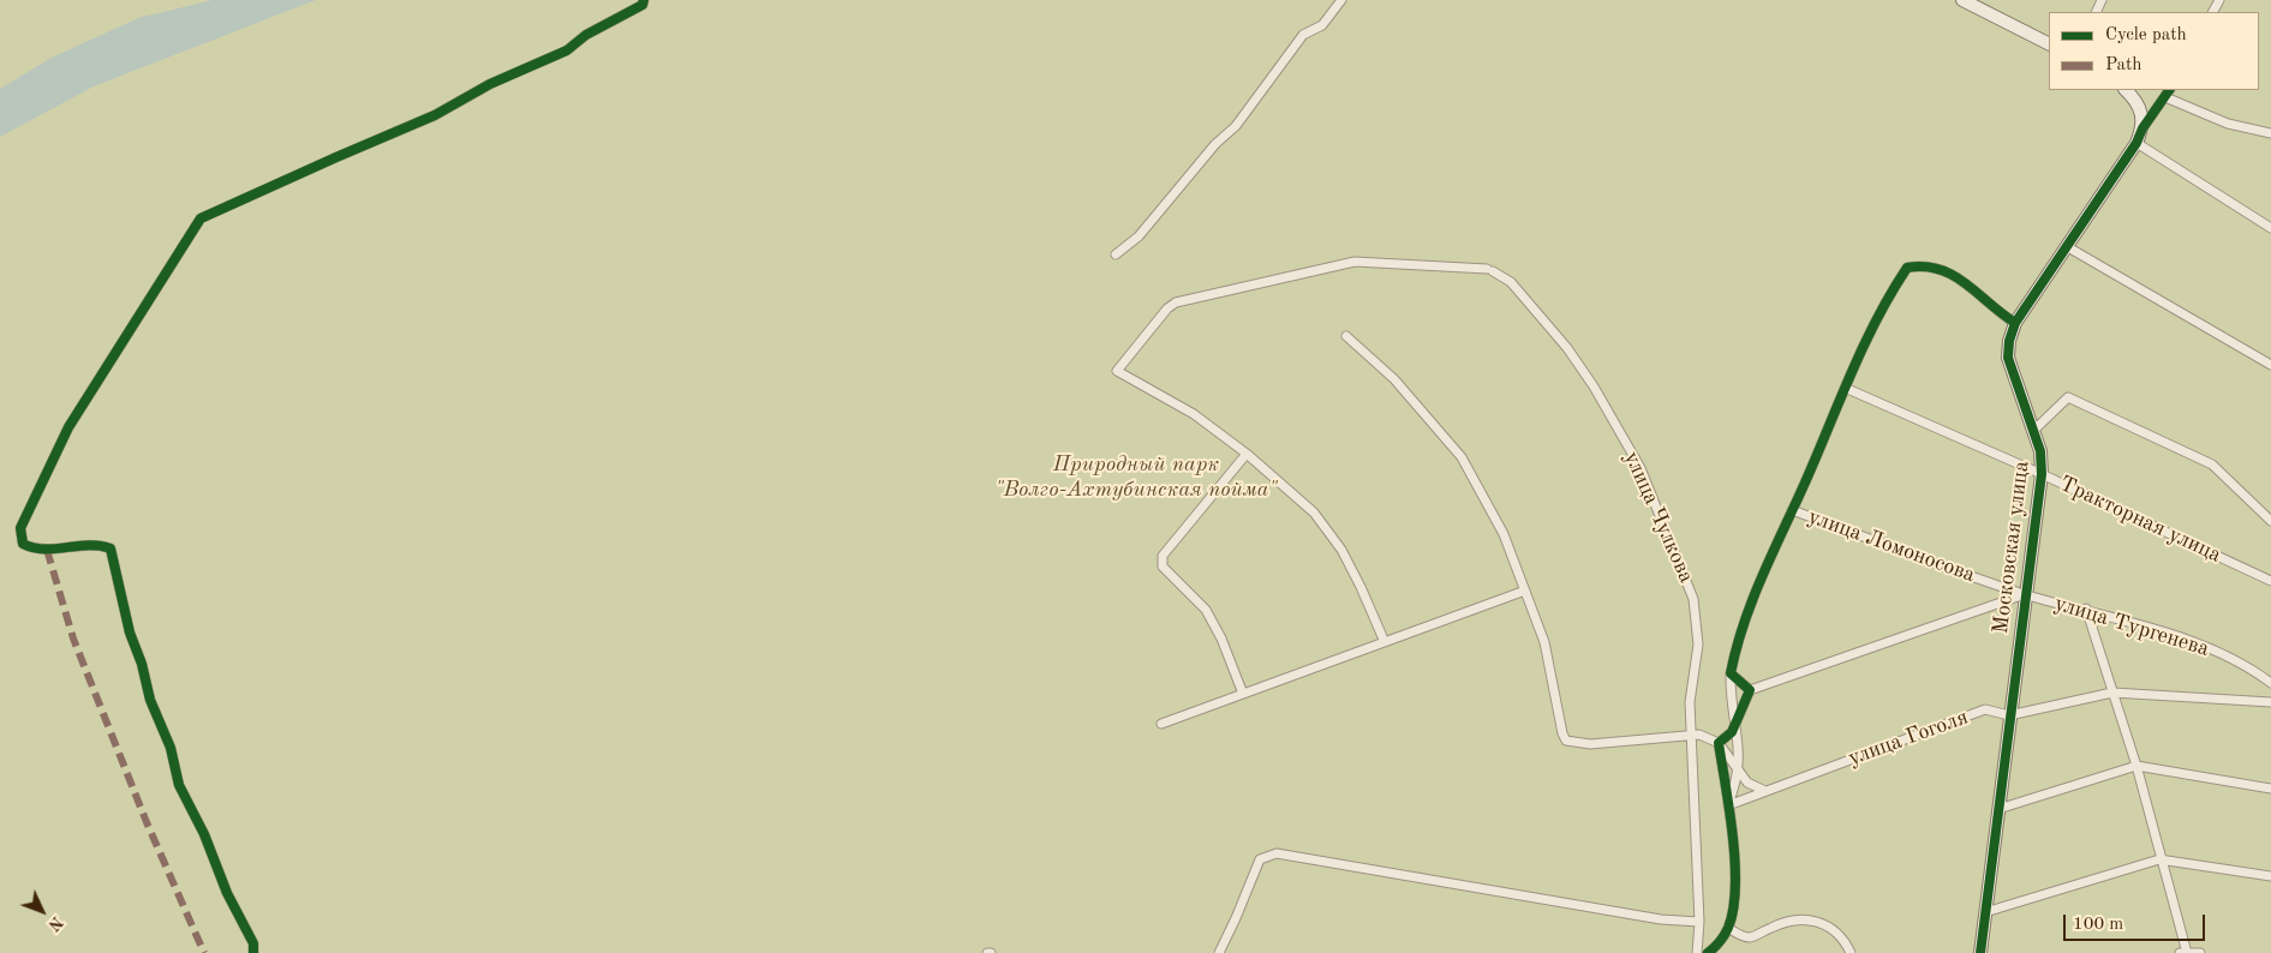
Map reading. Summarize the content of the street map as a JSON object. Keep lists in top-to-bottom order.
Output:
{
  "streets": {
    "street": [
      "улица Чулкова",
      "Тракторная улица",
      "улица Ломоносова",
      "Московская улица",
      "улица Тургенева",
      "улица Гоголя"
    ]
  },
  "crossings": [
    ["Тракторная улица", "Московская улица"],
    ["улица Ломоносова", "Московская улица"],
    ["улица Ломоносова", "улица Тургенева"],
    ["Московская улица", "улица Тургенева"],
    ["Московская улица", "улица Гоголя"]
  ],
  "parks": ["Природный парк \"Волго-Ахтубинская пойма\""],
  "legend": ["Cycle path", "Path"],
  "scale_bar": "100 m",
  "north": "bottom right"
}
